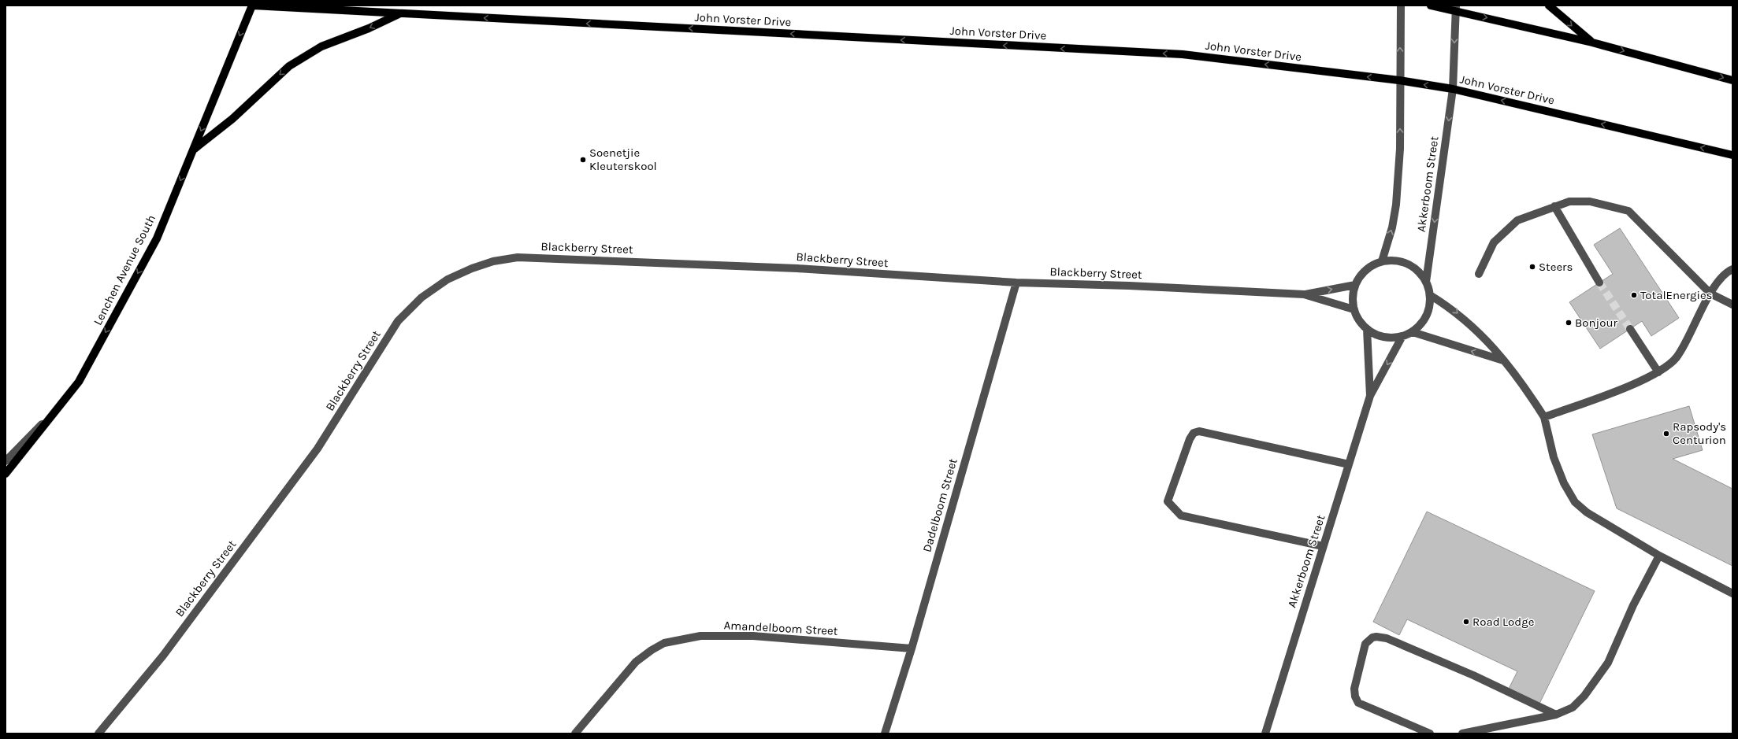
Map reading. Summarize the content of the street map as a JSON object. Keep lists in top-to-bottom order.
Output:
{
  "streets": {
    "main road": ["John Vorster Drive", "Lenchen Avenue South"],
    "street": [
      "Akkerboom Street",
      "Blackberry Street",
      "Dadelboom Street",
      "Amandelboom Street"
    ]
  },
  "crossings": [
    ["John Vorster Drive", "Akkerboom Street"],
    ["John Vorster Drive", "Lenchen Avenue South"],
    ["Akkerboom Street", "Blackberry Street"],
    ["Blackberry Street", "Dadelboom Street"],
    ["Dadelboom Street", "Amandelboom Street"]
  ],
  "one_way": ["John Vorster Drive", "Lenchen Avenue South"],
  "places": [
    "Soenetjie Kleuterskool",
    "Steers",
    "TotalEnergies",
    "Bonjour",
    "Rapsody's Centurion",
    "Road Lodge"
  ]
}
